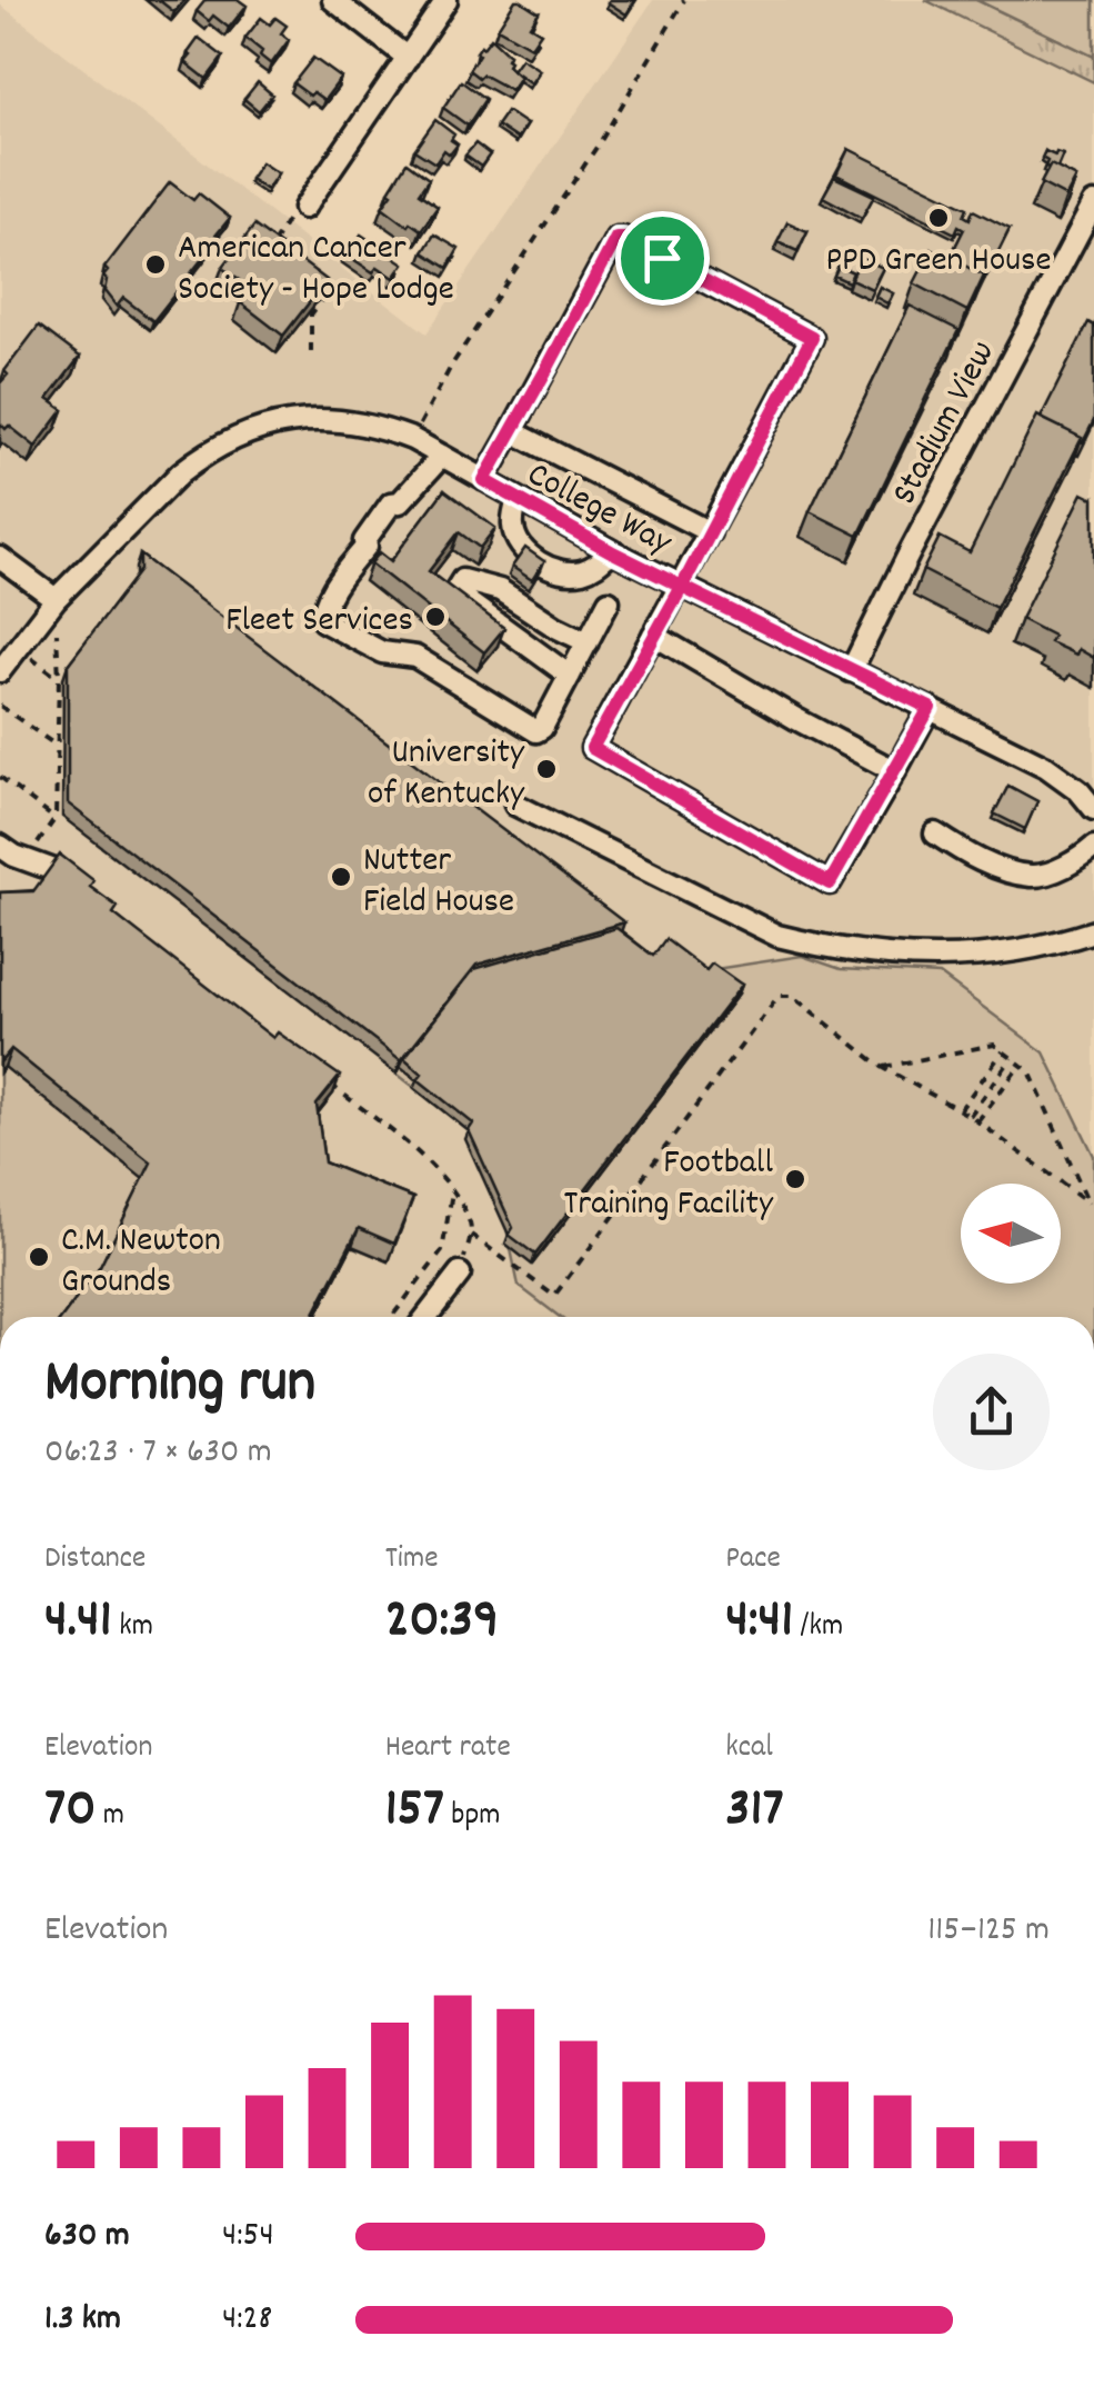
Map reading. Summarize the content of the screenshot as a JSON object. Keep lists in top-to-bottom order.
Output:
{
  "streets": {
    "street": ["Stadium View", "College Way"]
  },
  "crossings": [
    ["Stadium View", "College Way"]
  ],
  "places": [
    "PPD Green House",
    "American Cancer Society - Hope Lodge",
    "Fleet Services",
    "University of Kentucky",
    "Nutter Field House",
    "Football Training Facility",
    "C.M. Newton Grounds"
  ],
  "north": "left",
  "page": {
    "heading": ["Morning run", "06:23 · 7 × 630 m"],
    "stats": [
      ["Distance", "4.41 km"],
      ["Time", "20:39"],
      ["Pace", "4:41 /km"],
      ["Elevation", "70 m"],
      ["Heart rate", "157 bpm"],
      ["kcal", "317"]
    ],
    "chart": ["Elevation", "115–125 m"],
    "list": [
      {
        "name": "630 m",
        "note": "4:54"
      },
      {
        "name": "1.3 km",
        "note": "4:28"
      }
    ]
  }
}
